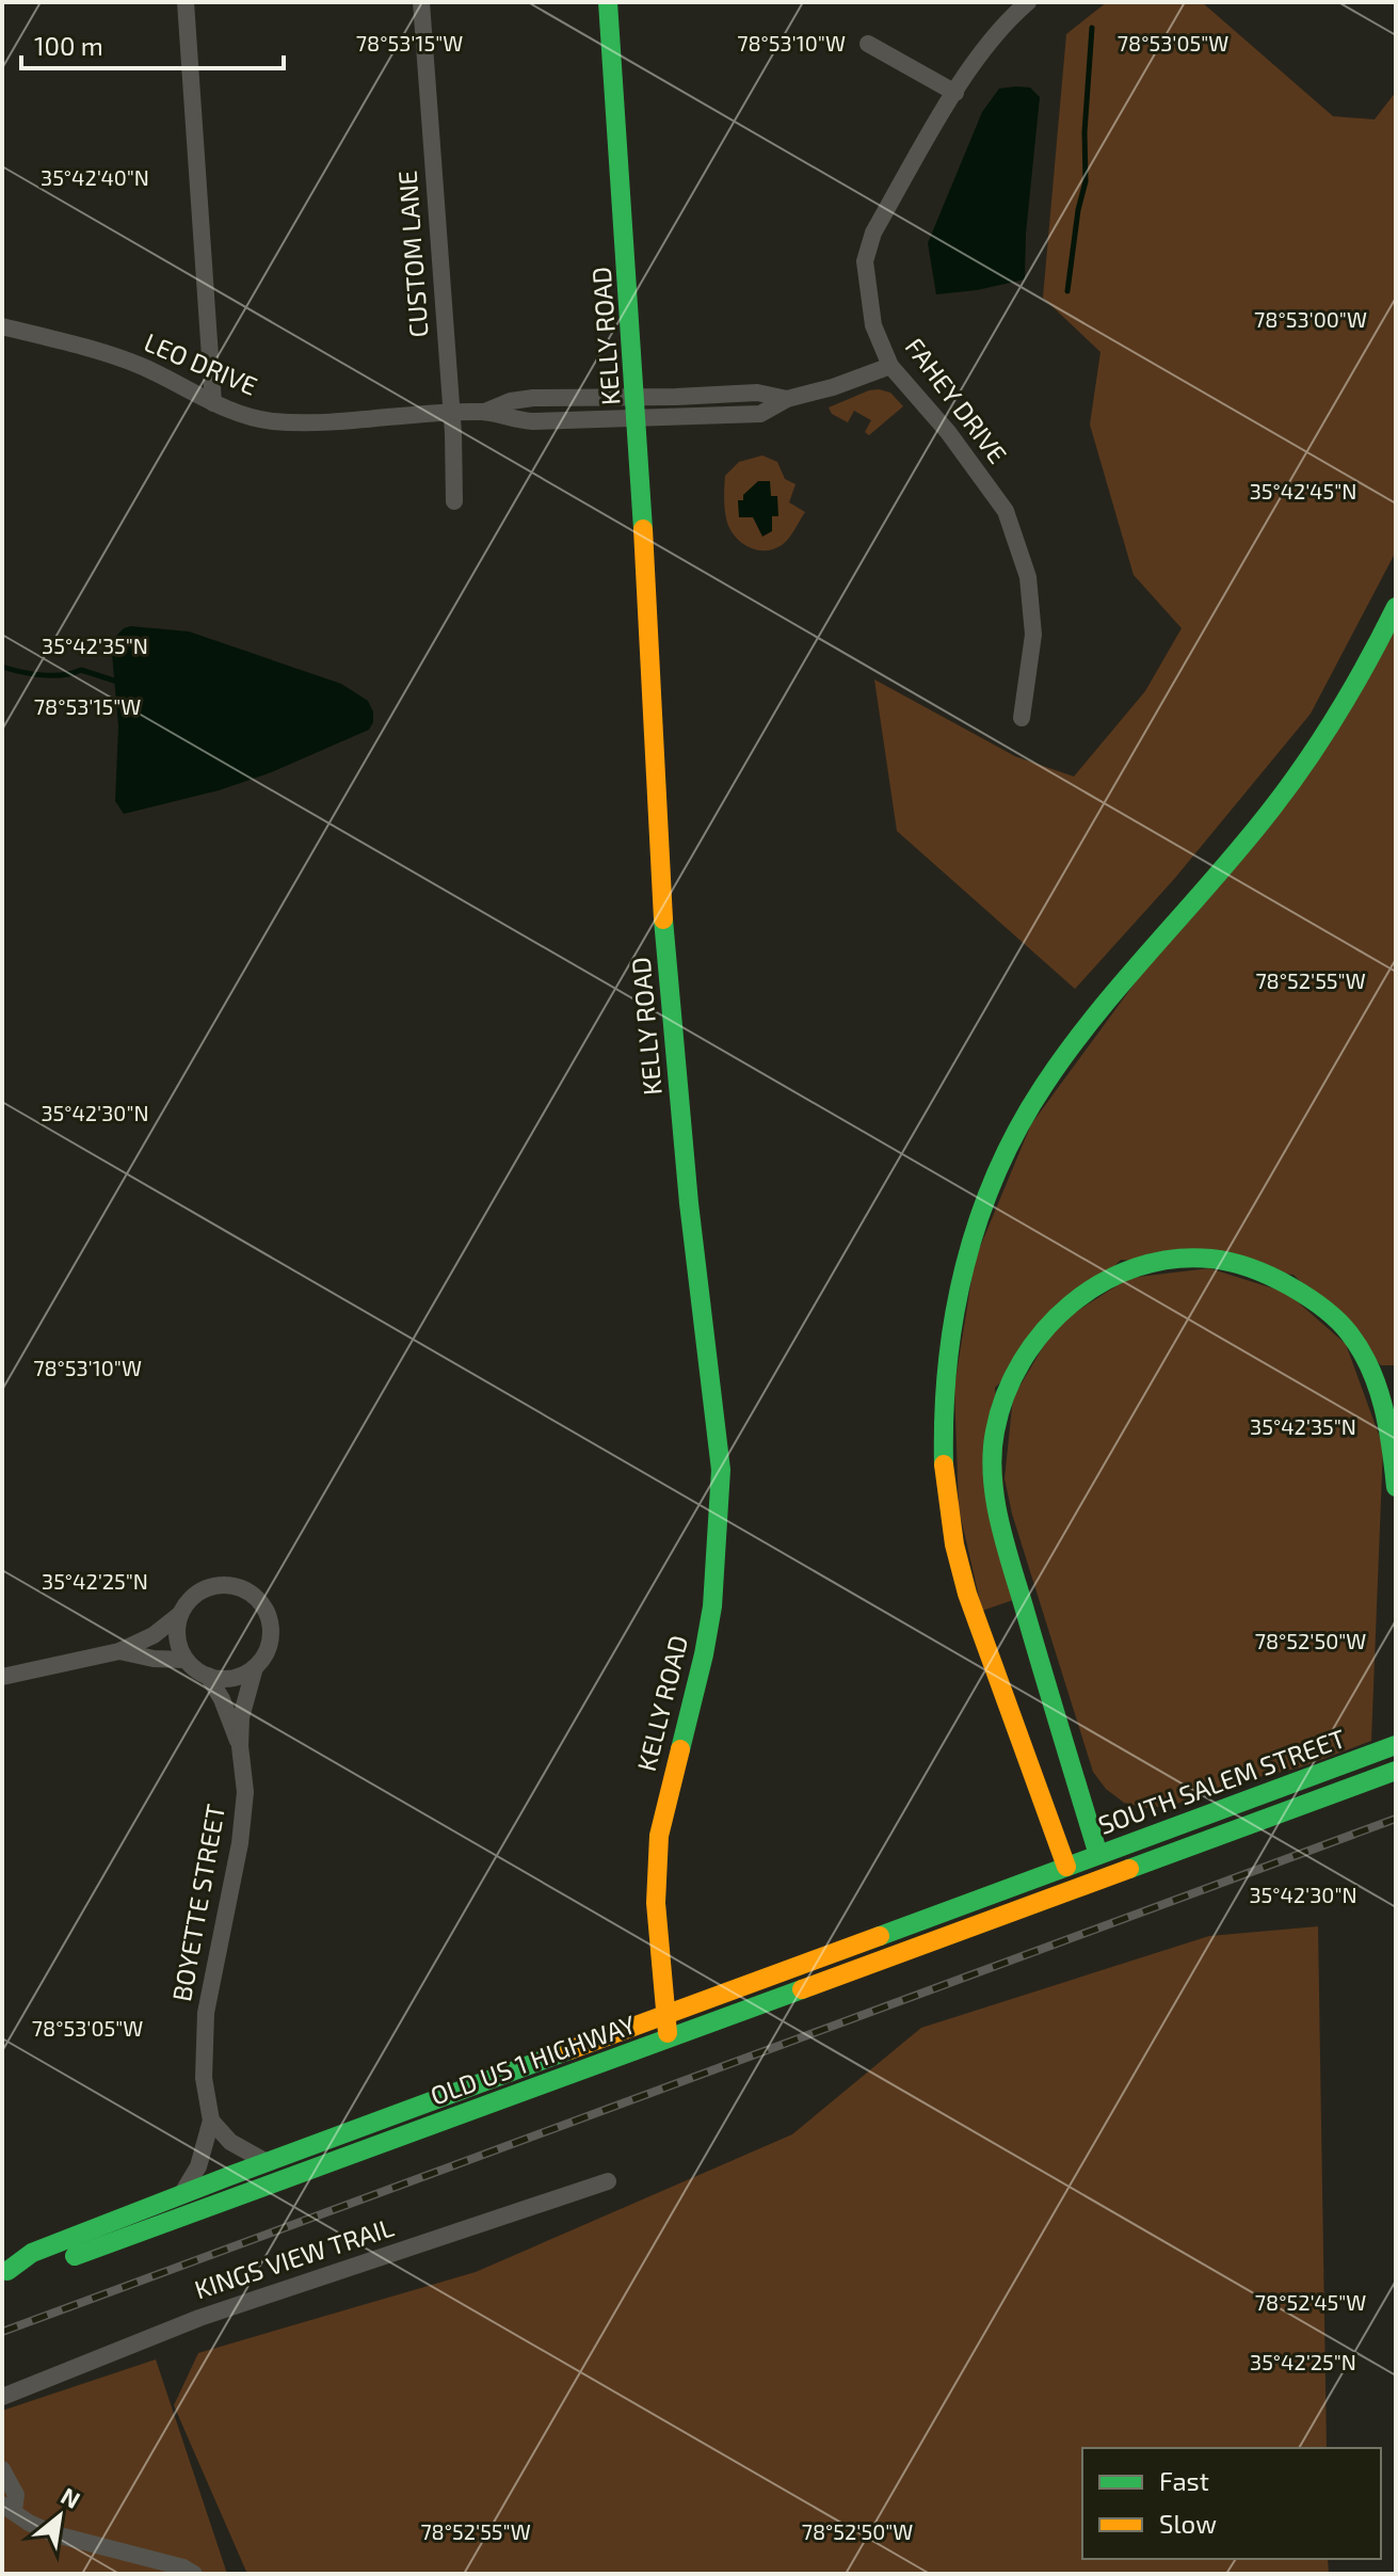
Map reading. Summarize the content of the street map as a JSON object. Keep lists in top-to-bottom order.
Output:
{
  "streets": {
    "main road": ["KELLY ROAD", "SOUTH SALEM STREET", "OLD US 1 HIGHWAY"],
    "street": [
      "CUSTOM LANE",
      "LEO DRIVE",
      "FAHEY DRIVE",
      "BOYETTE STREET",
      "KINGS VIEW TRAIL"
    ]
  },
  "crossings": [
    ["CUSTOM LANE", "LEO DRIVE"],
    ["KELLY ROAD", "LEO DRIVE"],
    ["KELLY ROAD", "OLD US 1 HIGHWAY"],
    ["LEO DRIVE", "FAHEY DRIVE"],
    ["SOUTH SALEM STREET", "OLD US 1 HIGHWAY"],
    ["BOYETTE STREET", "OLD US 1 HIGHWAY"]
  ],
  "legend": ["Fast", "Slow"],
  "scale_bar": "100 m",
  "north": "top right",
  "coordinates": [
    "78°53'05\"W",
    "78°53'15\"W",
    "78°53'10\"W",
    "35°42'40\"N",
    "78°53'00\"W",
    "35°42'45\"N",
    "35°42'35\"N",
    "78°52'55\"W",
    "35°42'30\"N",
    "35°42'25\"N",
    "78°52'50\"W",
    "78°52'45\"W"
  ]
}
